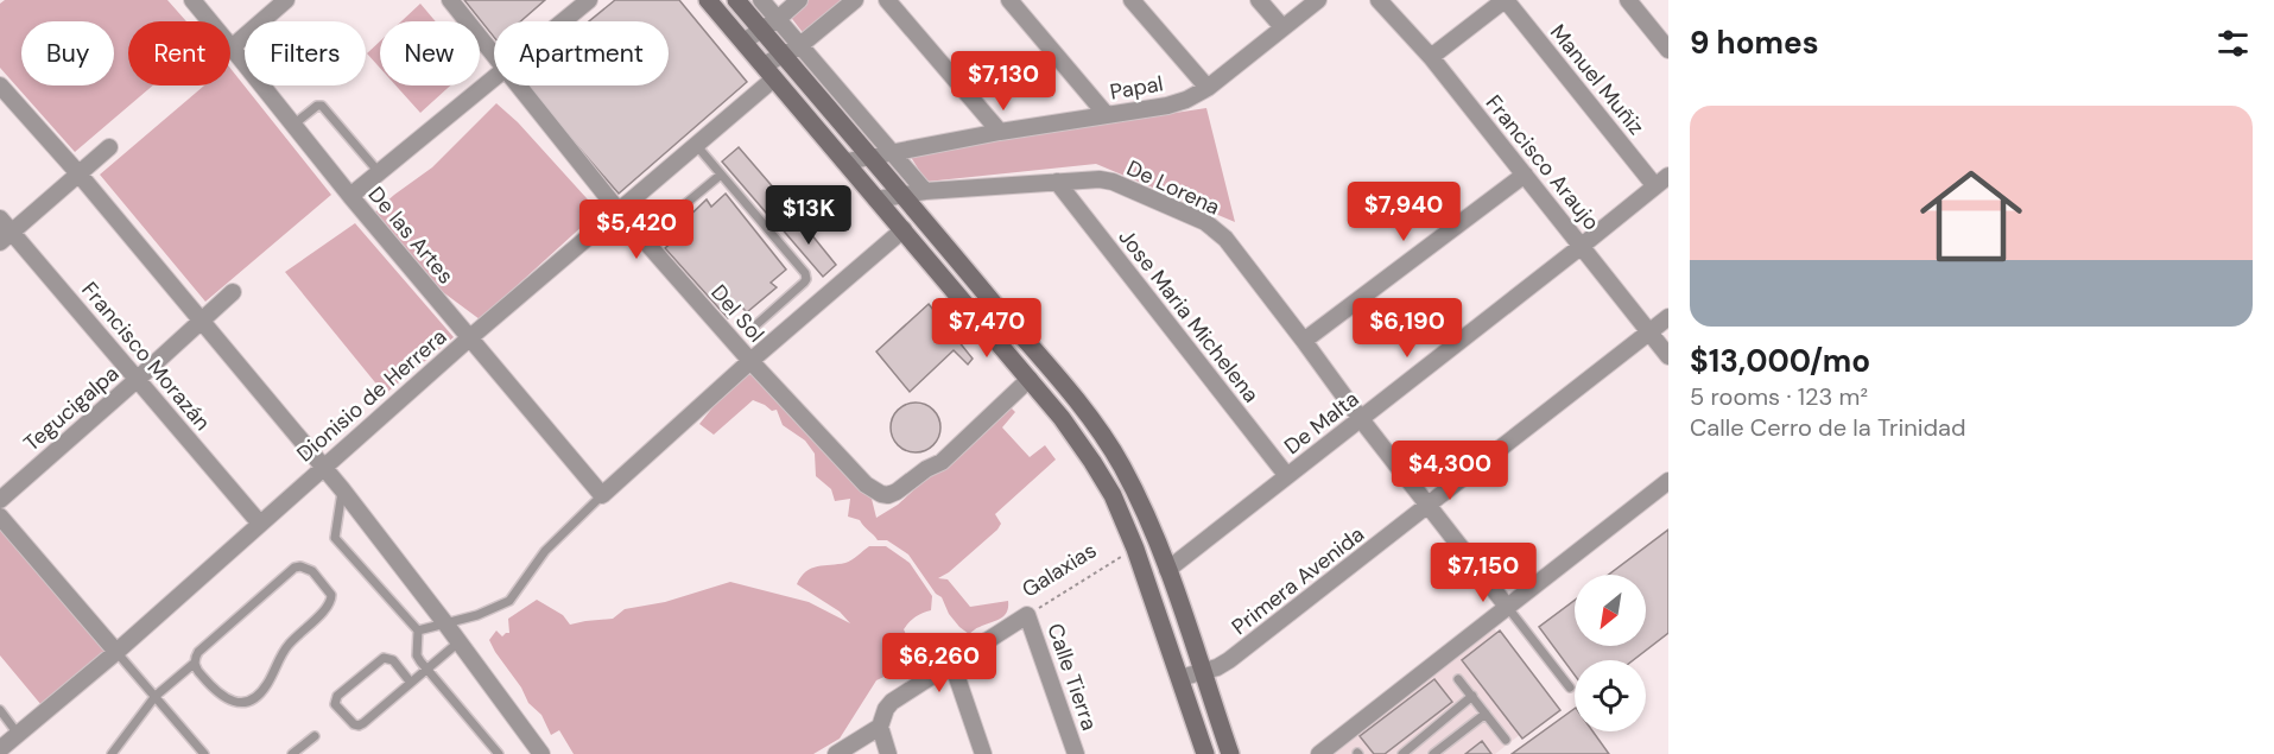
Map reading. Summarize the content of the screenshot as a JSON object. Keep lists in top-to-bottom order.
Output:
{
  "streets": {
    "street": [
      "Manuel Muñiz",
      "Papal",
      "Francisco Araujo",
      "De Lorena",
      "De las Artes",
      "Del Sol",
      "Jose Maria Michelena",
      "Francisco Morazán",
      "Dionisio de Herrera",
      "Tegucigalpa",
      "De Malta",
      "Galaxias",
      "Primera Avenida",
      "Calle Tierra"
    ]
  },
  "crossings": [
    ["Manuel Muñiz", "De Malta"],
    ["Francisco Araujo", "De Malta"],
    ["Francisco Araujo", "Primera Avenida"],
    ["De Lorena", "Jose Maria Michelena"],
    ["De Lorena", "De Malta"],
    ["De Lorena", "Primera Avenida"],
    ["De las Artes", "Dionisio de Herrera"],
    ["Del Sol", "Dionisio de Herrera"],
    ["Jose Maria Michelena", "De Malta"],
    ["Francisco Morazán", "Dionisio de Herrera"],
    ["Francisco Morazán", "Tegucigalpa"],
    ["Galaxias", "Calle Tierra"]
  ],
  "north": "bottom left",
  "page": {
    "heading": "9 homes",
    "chip": [
      "Buy",
      "Rent",
      "Filters",
      "New",
      "Apartment"
    ],
    "price": [
      "$7,130",
      "$7,940",
      "$13K",
      "$5,420",
      "$7,470",
      "$6,190",
      "$4,300",
      "$7,150",
      "$6,260"
    ],
    "list": [
      {
        "name": "$13,000/mo",
        "note": "5 rooms · 123 m² · Calle Cerro de la Trinidad"
      }
    ]
  }
}
